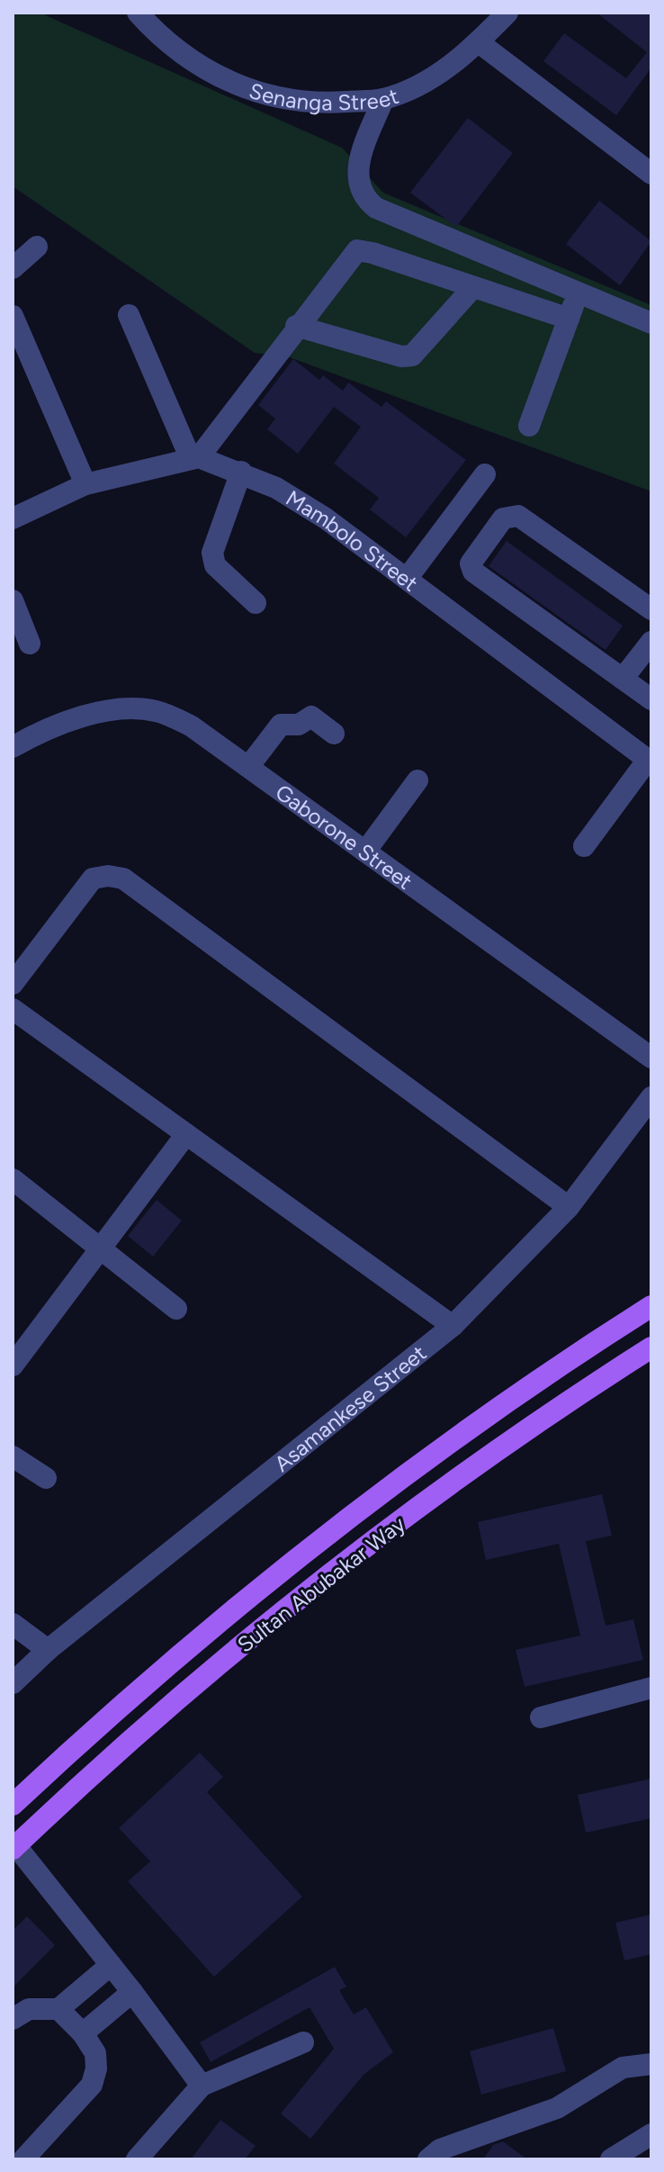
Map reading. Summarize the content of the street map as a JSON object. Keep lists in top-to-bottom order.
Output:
{
  "streets": {
    "main road": ["Sultan Abubakar Way"],
    "street": [
      "Senanga Street",
      "Mambolo Street",
      "Gaborone Street",
      "Asamankese Street"
    ]
  }
}
